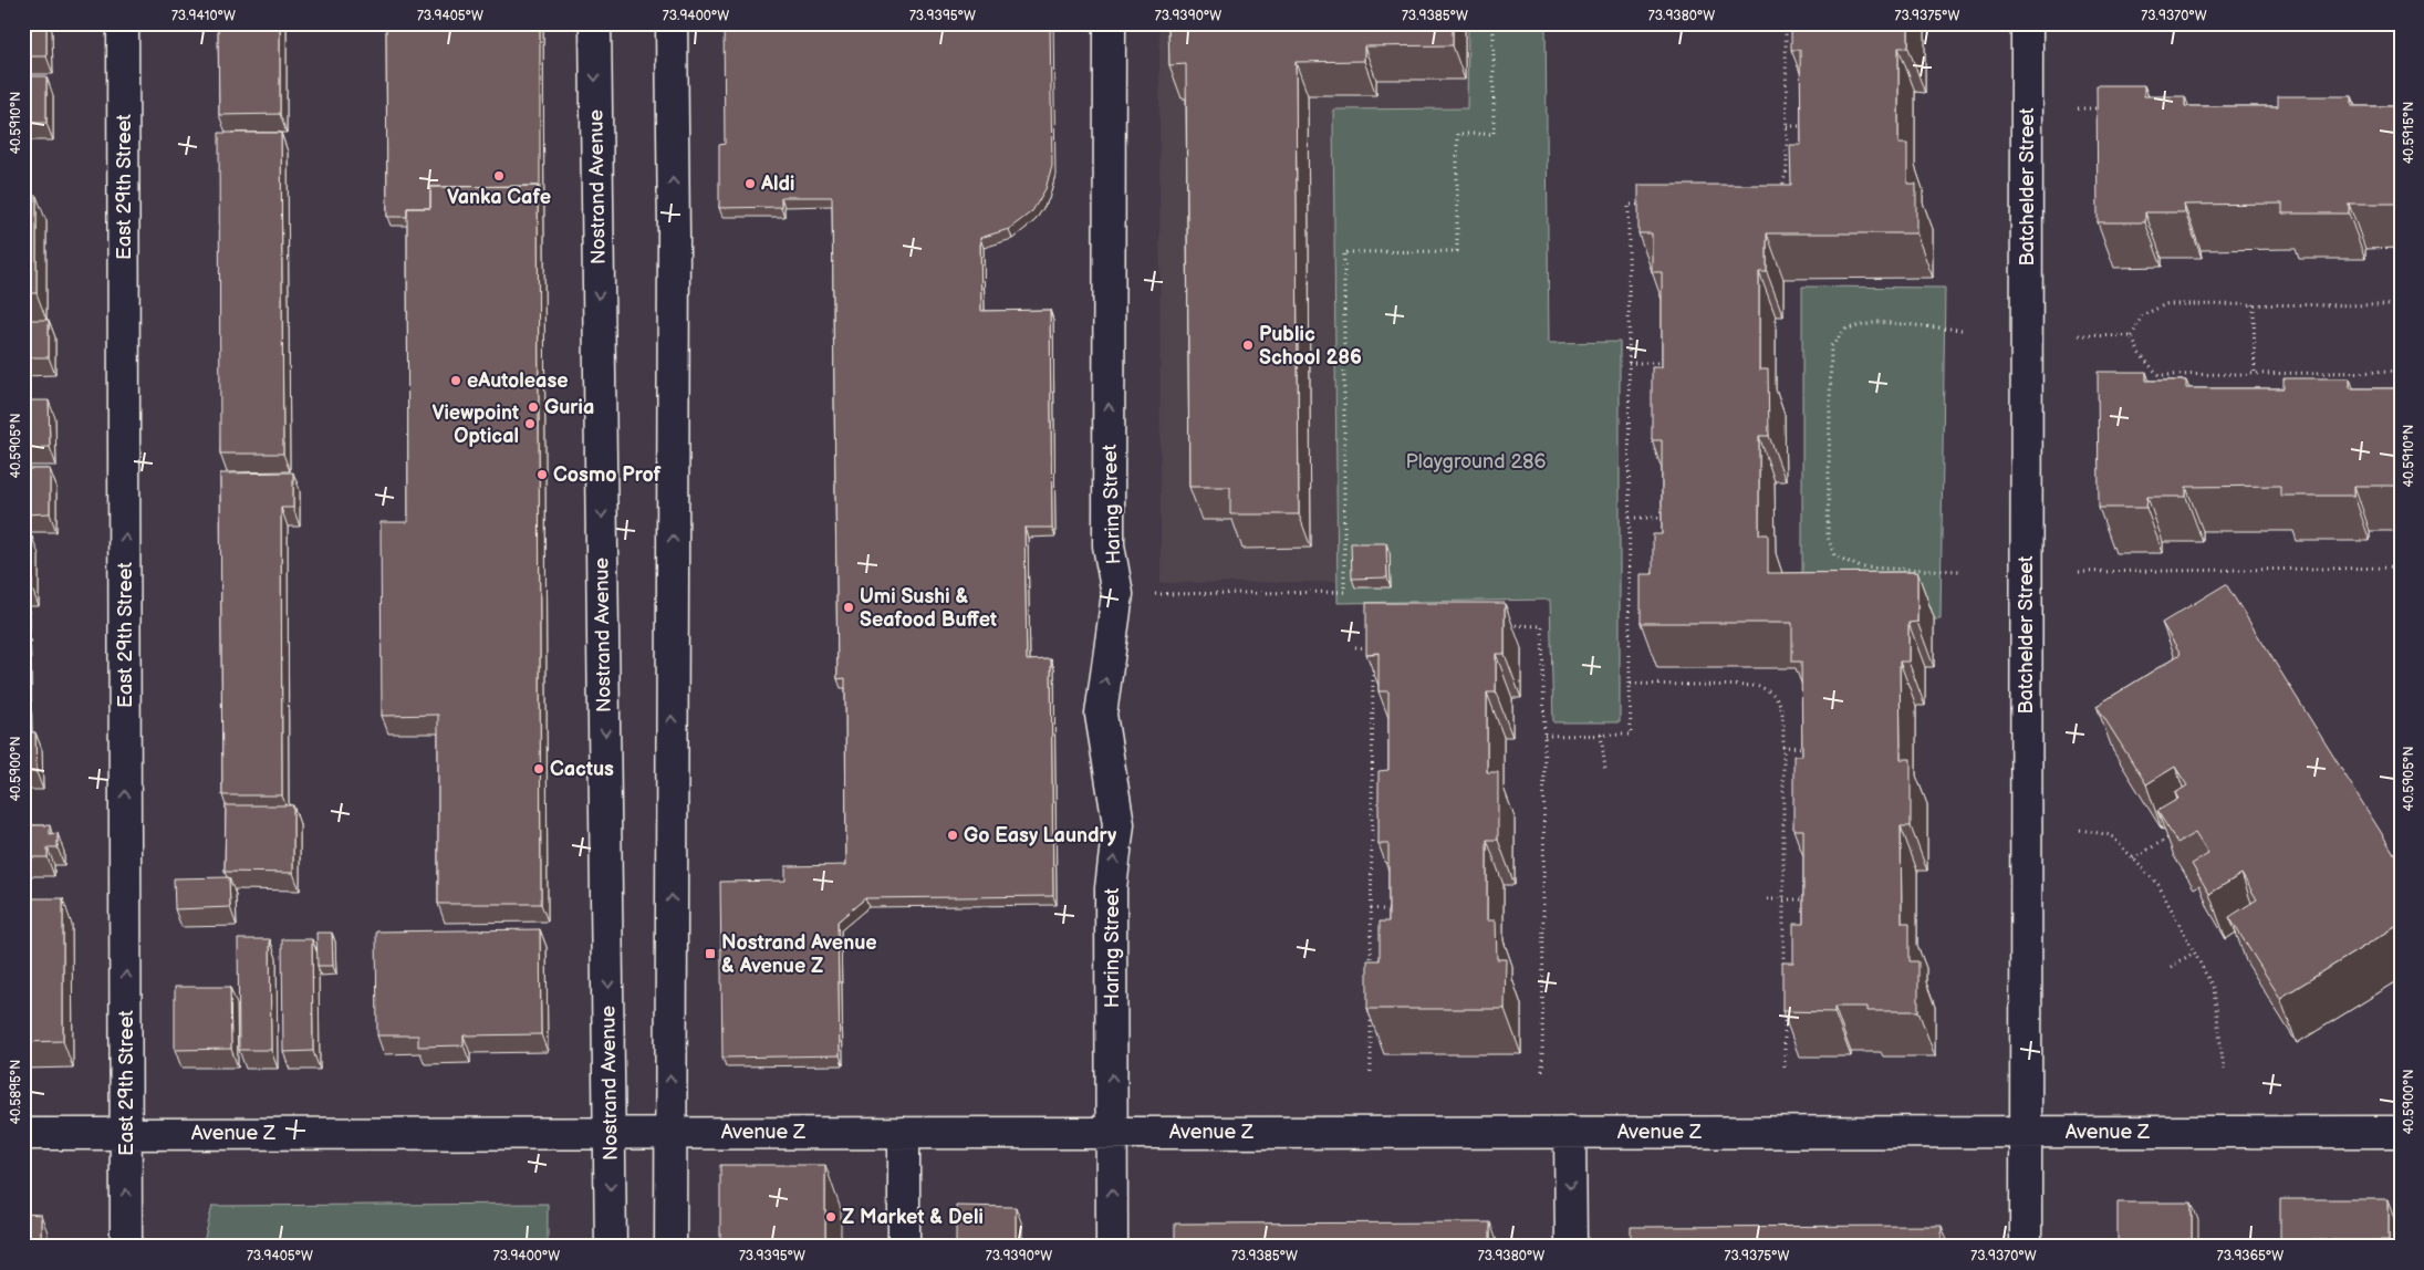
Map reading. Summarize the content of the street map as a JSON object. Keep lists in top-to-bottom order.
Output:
{
  "streets": {
    "street": [
      "East 29th Street",
      "Nostrand Avenue",
      "Batchelder Street",
      "Haring Street",
      "Avenue Z"
    ]
  },
  "crossings": [
    ["East 29th Street", "Avenue Z"],
    ["Nostrand Avenue", "Avenue Z"],
    ["Batchelder Street", "Avenue Z"],
    ["Haring Street", "Avenue Z"]
  ],
  "one_way": ["East 29th Street", "Haring Street"],
  "parks": ["Playground 286"],
  "places": {
    "other": [
      "Vanka Cafe",
      "Aldi",
      "Public School 286",
      "eAutolease",
      "Guria",
      "Viewpoint Optical",
      "Cosmo Prof",
      "Umi Sushi & Seafood Buffet",
      "Cactus",
      "Go Easy Laundry",
      "Z Market & Deli"
    ],
    "transit": ["Nostrand Avenue & Avenue Z"]
  },
  "coordinates": [
    "73.9410°W",
    "73.9405°W",
    "73.9400°W",
    "73.9395°W",
    "73.9390°W",
    "73.9385°W",
    "73.9380°W",
    "73.9375°W",
    "73.9370°W",
    "40.5910°N",
    "40.5915°N",
    "40.5905°N",
    "40.5900°N",
    "40.5895°N",
    "73.9365°W"
  ]
}
